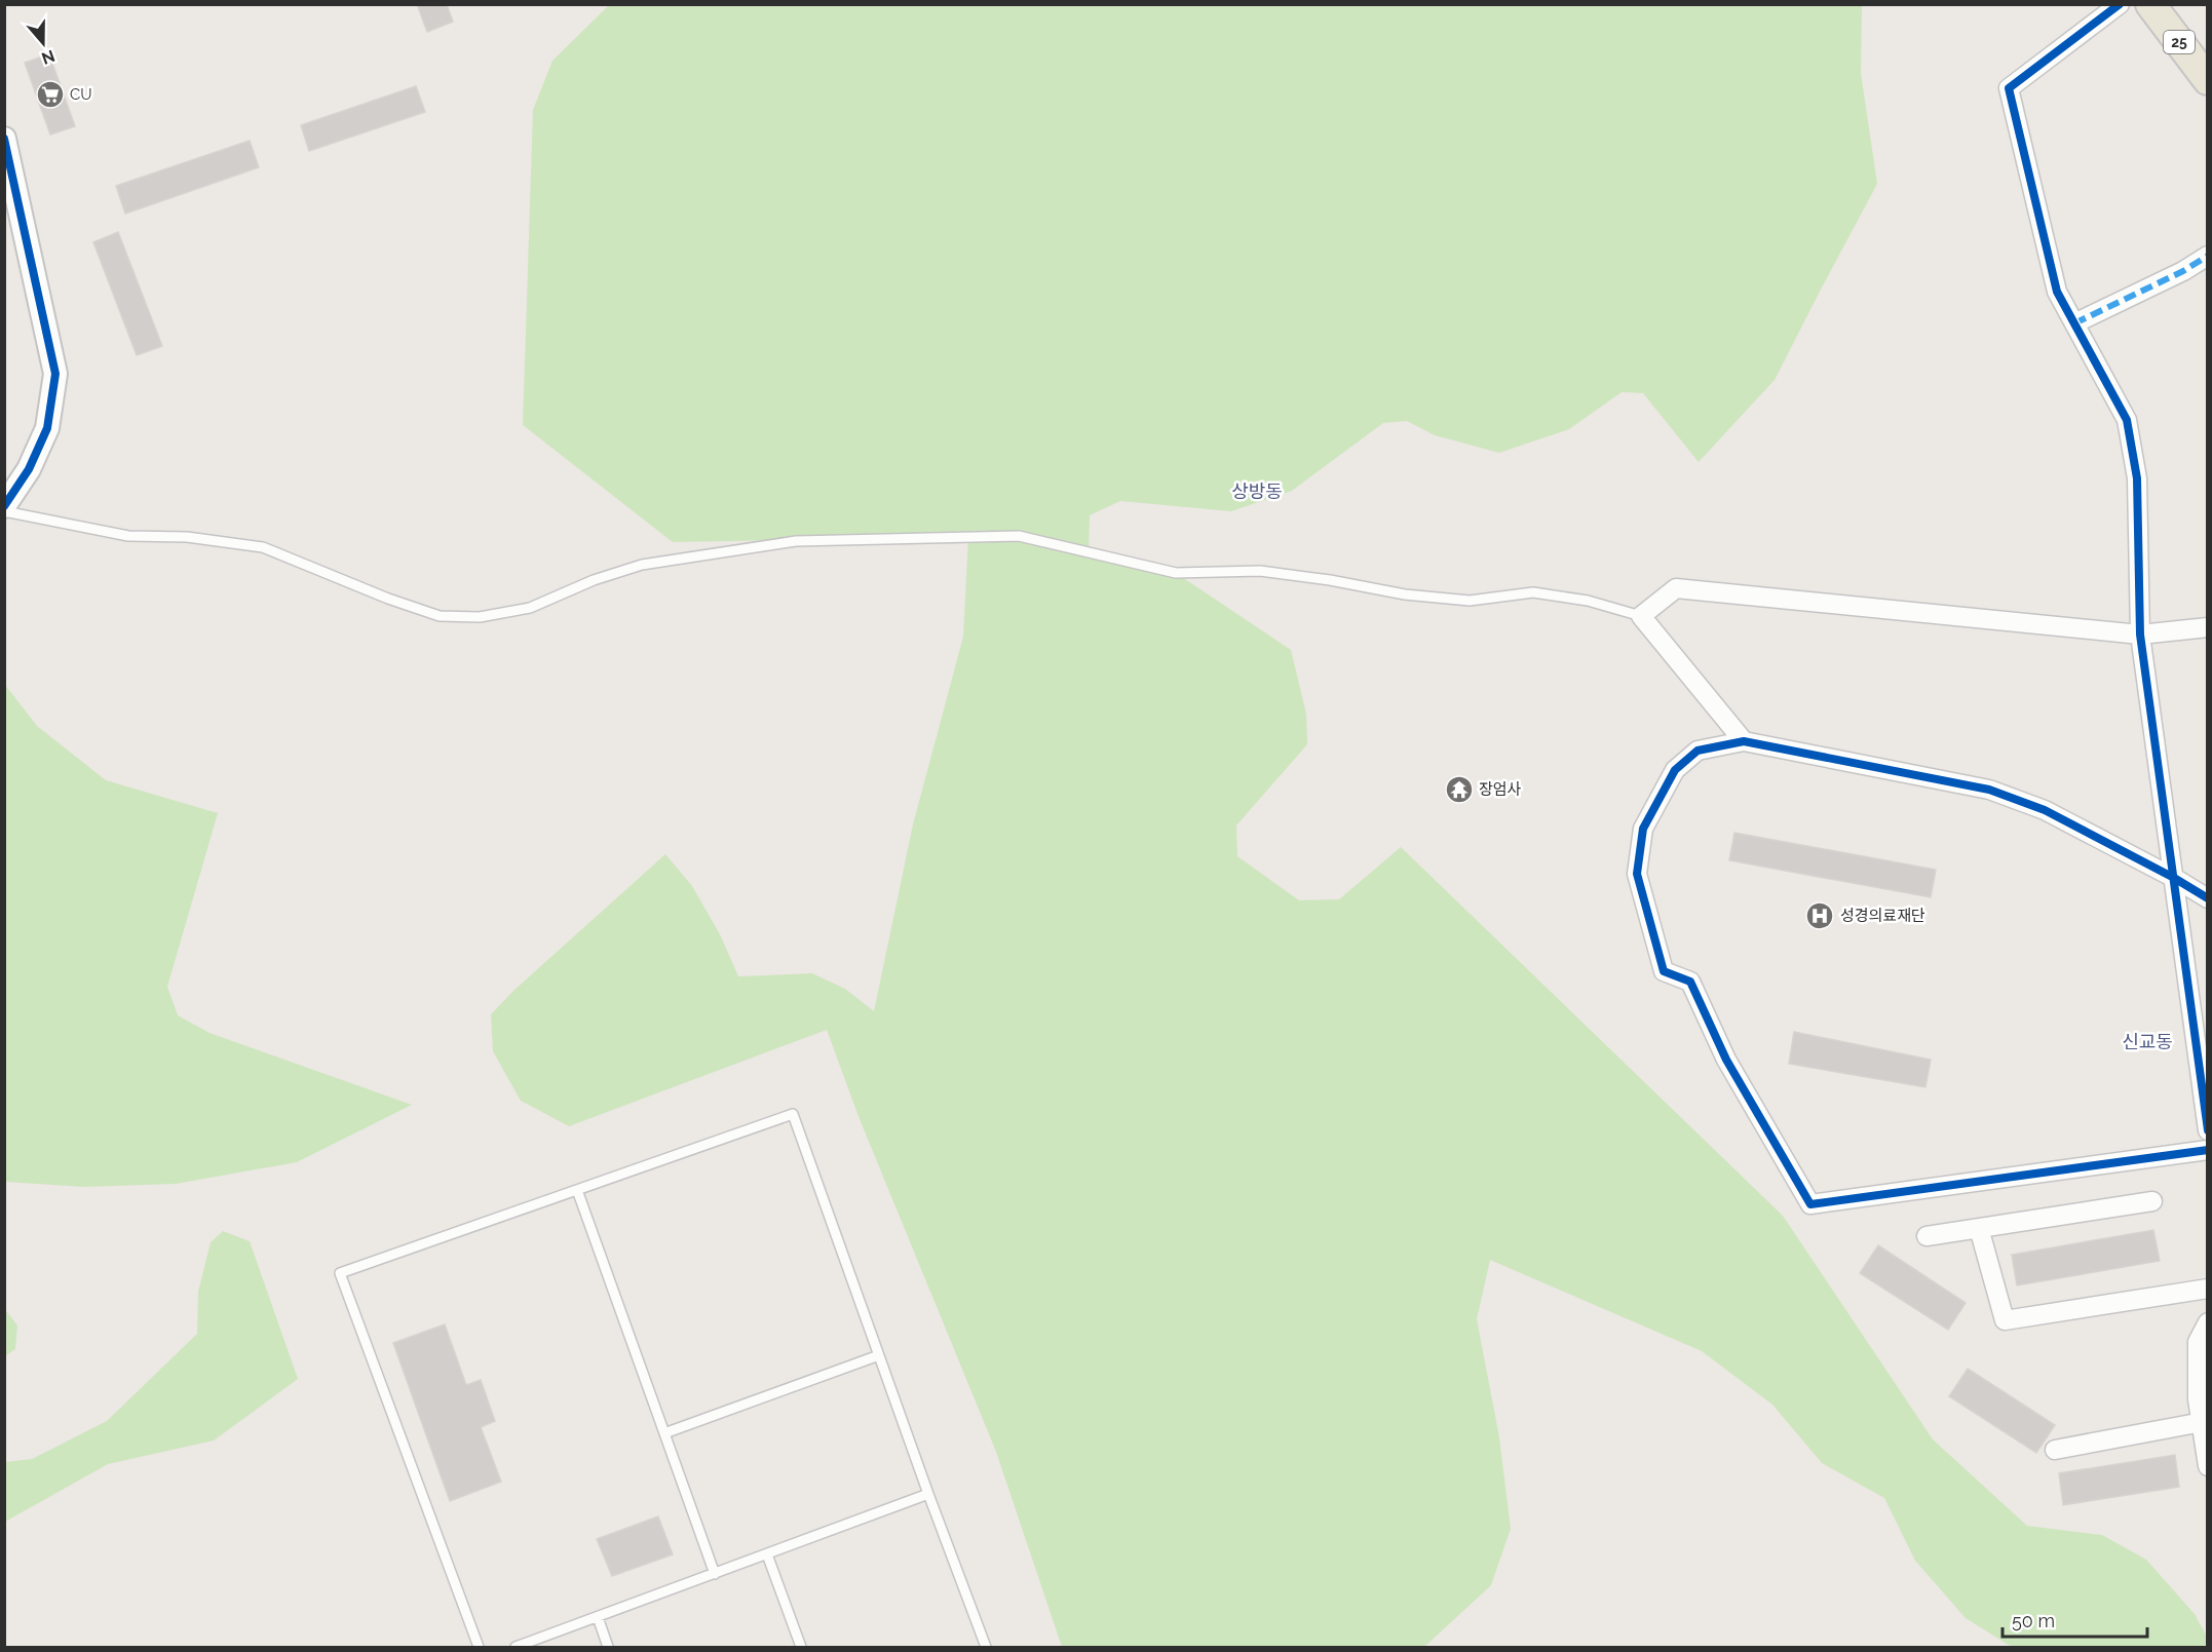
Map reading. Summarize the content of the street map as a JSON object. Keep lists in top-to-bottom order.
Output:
{
  "streets": {
    "main road": ["25"]
  },
  "districts": ["상방동", "신교동"],
  "places": {
    "supermarket": ["CU"],
    "temple": ["장엄사"],
    "hospital": ["성경의료재단"]
  },
  "scale_bar": "50 m",
  "north": "bottom"
}
